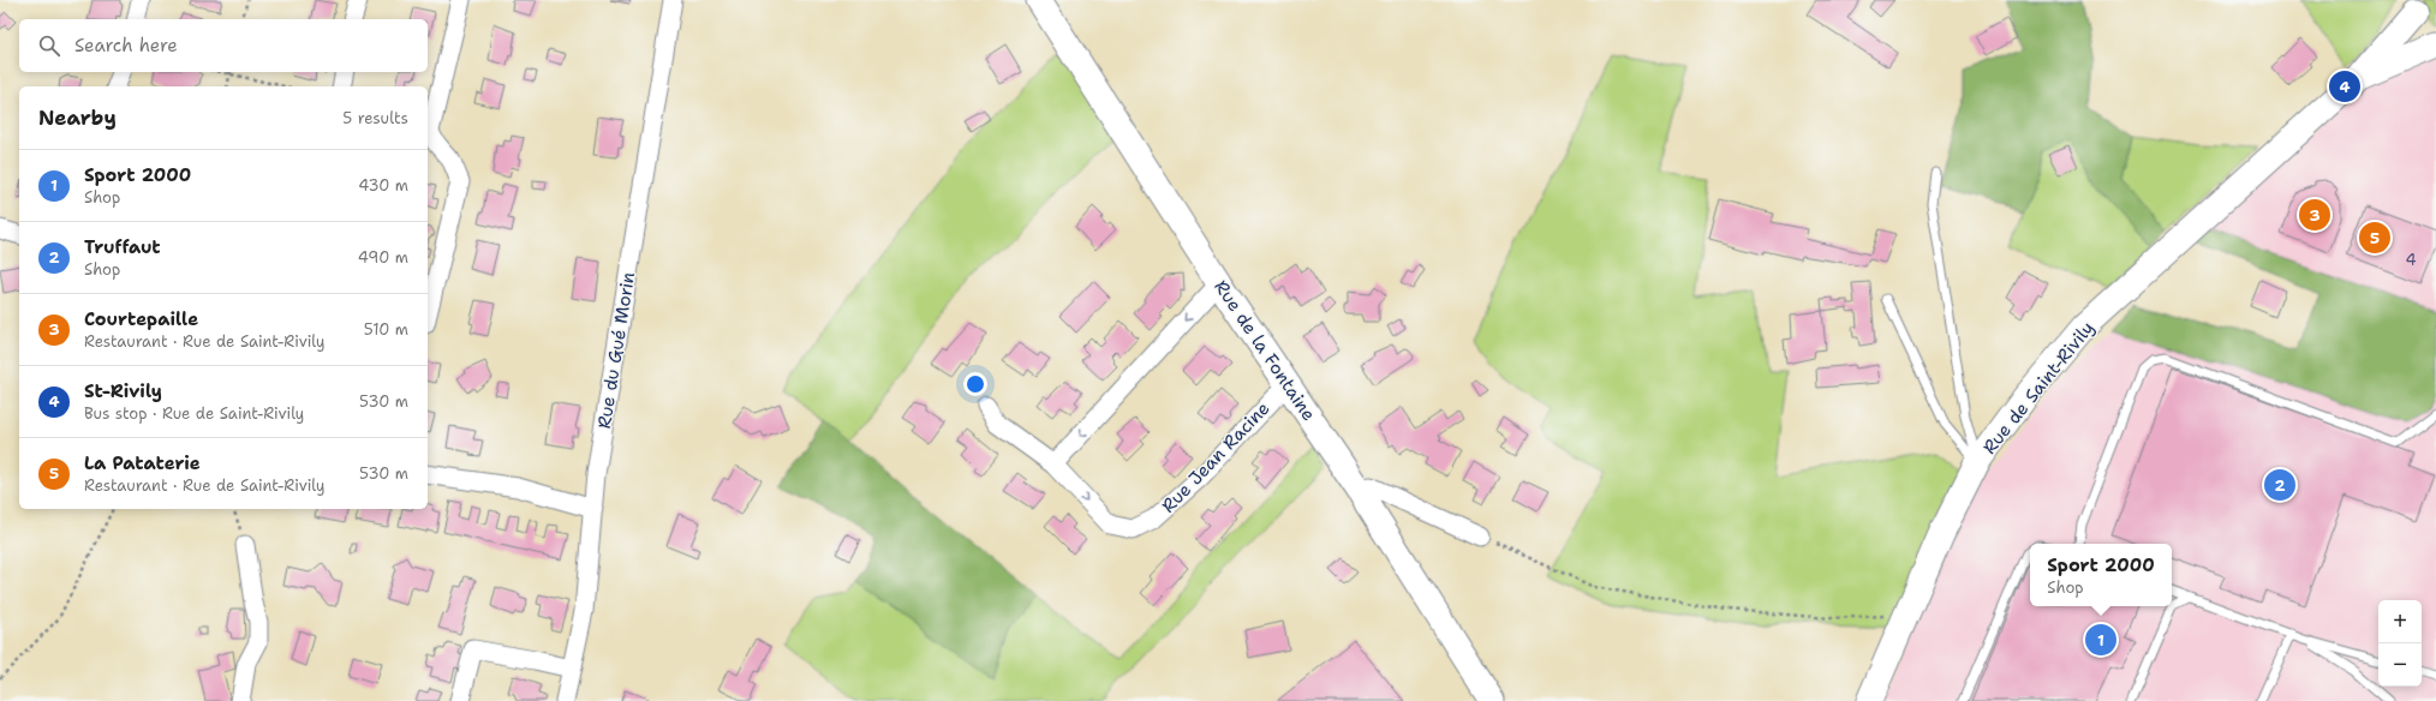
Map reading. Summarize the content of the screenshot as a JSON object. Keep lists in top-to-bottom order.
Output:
{
  "streets": {
    "street": [
      "Rue du Gué Morin",
      "Rue de la Fontaine",
      "Rue de Saint-Rivily",
      "Rue Jean Racine"
    ]
  },
  "crossings": [
    ["Rue de la Fontaine", "Rue Jean Racine"]
  ],
  "house_numbers": ["4"],
  "page": {
    "search": "Search here",
    "pins": [
      "4",
      "3",
      "5",
      "2",
      "1"
    ],
    "heading": ["Nearby", "5 results"],
    "list": [
      {
        "mark": "1",
        "name": "Sport 2000",
        "note": "Shop",
        "value": "430 m"
      },
      {
        "mark": "2",
        "name": "Truffaut",
        "note": "Shop",
        "value": "490 m"
      },
      {
        "mark": "3",
        "name": "Courtepaille",
        "note": "Restaurant · Rue de Saint-Rivily",
        "value": "510 m"
      },
      {
        "mark": "4",
        "name": "St-Rivily",
        "note": "Bus stop · Rue de Saint-Rivily",
        "value": "530 m"
      },
      {
        "mark": "5",
        "name": "La Pataterie",
        "note": "Restaurant · Rue de Saint-Rivily",
        "value": "530 m"
      }
    ],
    "popup": ["Sport 2000", "Shop"],
    "map_buttons": ["+", "−"]
  }
}
